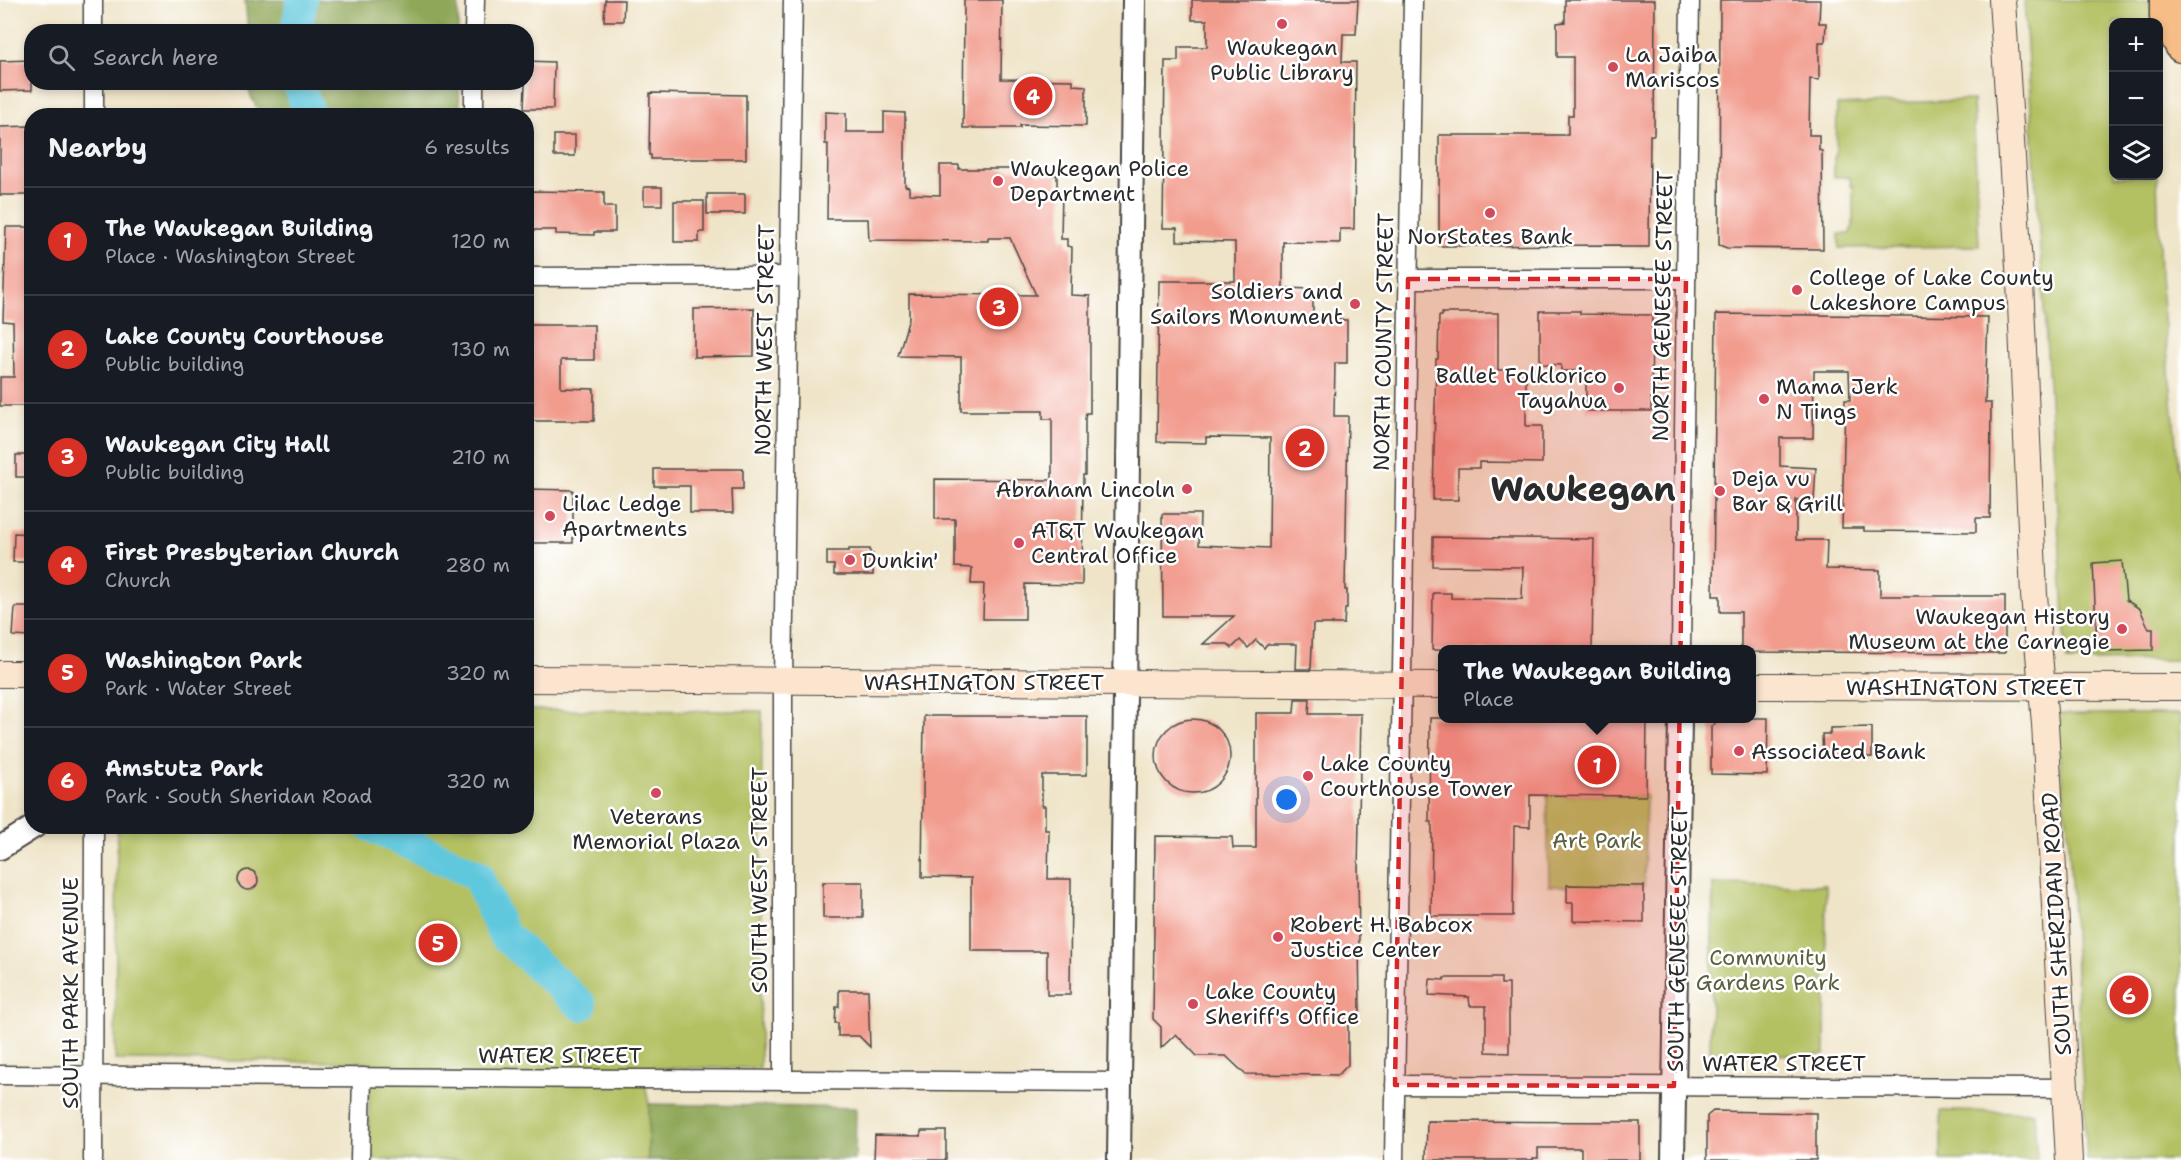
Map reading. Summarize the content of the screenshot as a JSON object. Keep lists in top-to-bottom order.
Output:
{
  "streets": {
    "main road": ["WASHINGTON STREET", "SOUTH SHERIDAN ROAD"],
    "street": [
      "NORTH GENESEE STREET",
      "NORTH WEST STREET",
      "NORTH COUNTY STREET",
      "SOUTH WEST STREET",
      "SOUTH GENESEE STREET",
      "SOUTH PARK AVENUE",
      "WATER STREET"
    ]
  },
  "crossings": [
    ["NORTH WEST STREET", "WASHINGTON STREET"],
    ["NORTH WEST STREET", "SOUTH WEST STREET"],
    ["NORTH COUNTY STREET", "WASHINGTON STREET"],
    ["NORTH COUNTY STREET", "WATER STREET"],
    ["WASHINGTON STREET", "SOUTH WEST STREET"],
    ["WASHINGTON STREET", "SOUTH SHERIDAN ROAD"],
    ["SOUTH WEST STREET", "WATER STREET"],
    ["SOUTH SHERIDAN ROAD", "WATER STREET"],
    ["SOUTH GENESEE STREET", "WATER STREET"],
    ["SOUTH PARK AVENUE", "WATER STREET"]
  ],
  "districts": ["Waukegan"],
  "parks": ["Art Park", "Community Gardens Park"],
  "places": [
    "Waukegan Public Library",
    "La Jaiba Mariscos",
    "Waukegan Police Department",
    "NorStates Bank",
    "College of Lake County Lakeshore Campus",
    "Soldiers and Sailors Monument",
    "Ballet Folklorico Tayahua",
    "Mama Jerk N Tings",
    "Abraham Lincoln",
    "Deja vu Bar & Grill",
    "Lilac Ledge Apartments",
    "AT&T Waukegan Central Office",
    "Dunkin'",
    "Waukegan History Museum at the Carnegie",
    "Associated Bank",
    "Lake County Courthouse Tower",
    "Veterans Memorial Plaza",
    "Robert H. Babcox Justice Center",
    "Lake County Sheriff's Office"
  ],
  "page": {
    "map_buttons": ["+", "−"],
    "search": "Search here",
    "pins": [
      "4",
      "3",
      "2",
      "1",
      "5",
      "6"
    ],
    "heading": ["Nearby", "6 results"],
    "list": [
      {
        "mark": "1",
        "name": "The Waukegan Building",
        "note": "Place · Washington Street",
        "value": "120 m"
      },
      {
        "mark": "2",
        "name": "Lake County Courthouse",
        "note": "Public building",
        "value": "130 m"
      },
      {
        "mark": "3",
        "name": "Waukegan City Hall",
        "note": "Public building",
        "value": "210 m"
      },
      {
        "mark": "4",
        "name": "First Presbyterian Church",
        "note": "Church",
        "value": "280 m"
      },
      {
        "mark": "5",
        "name": "Washington Park",
        "note": "Park · Water Street",
        "value": "320 m"
      },
      {
        "mark": "6",
        "name": "Amstutz Park",
        "note": "Park · South Sheridan Road",
        "value": "320 m"
      }
    ],
    "popup": ["The Waukegan Building", "Place"]
  }
}
